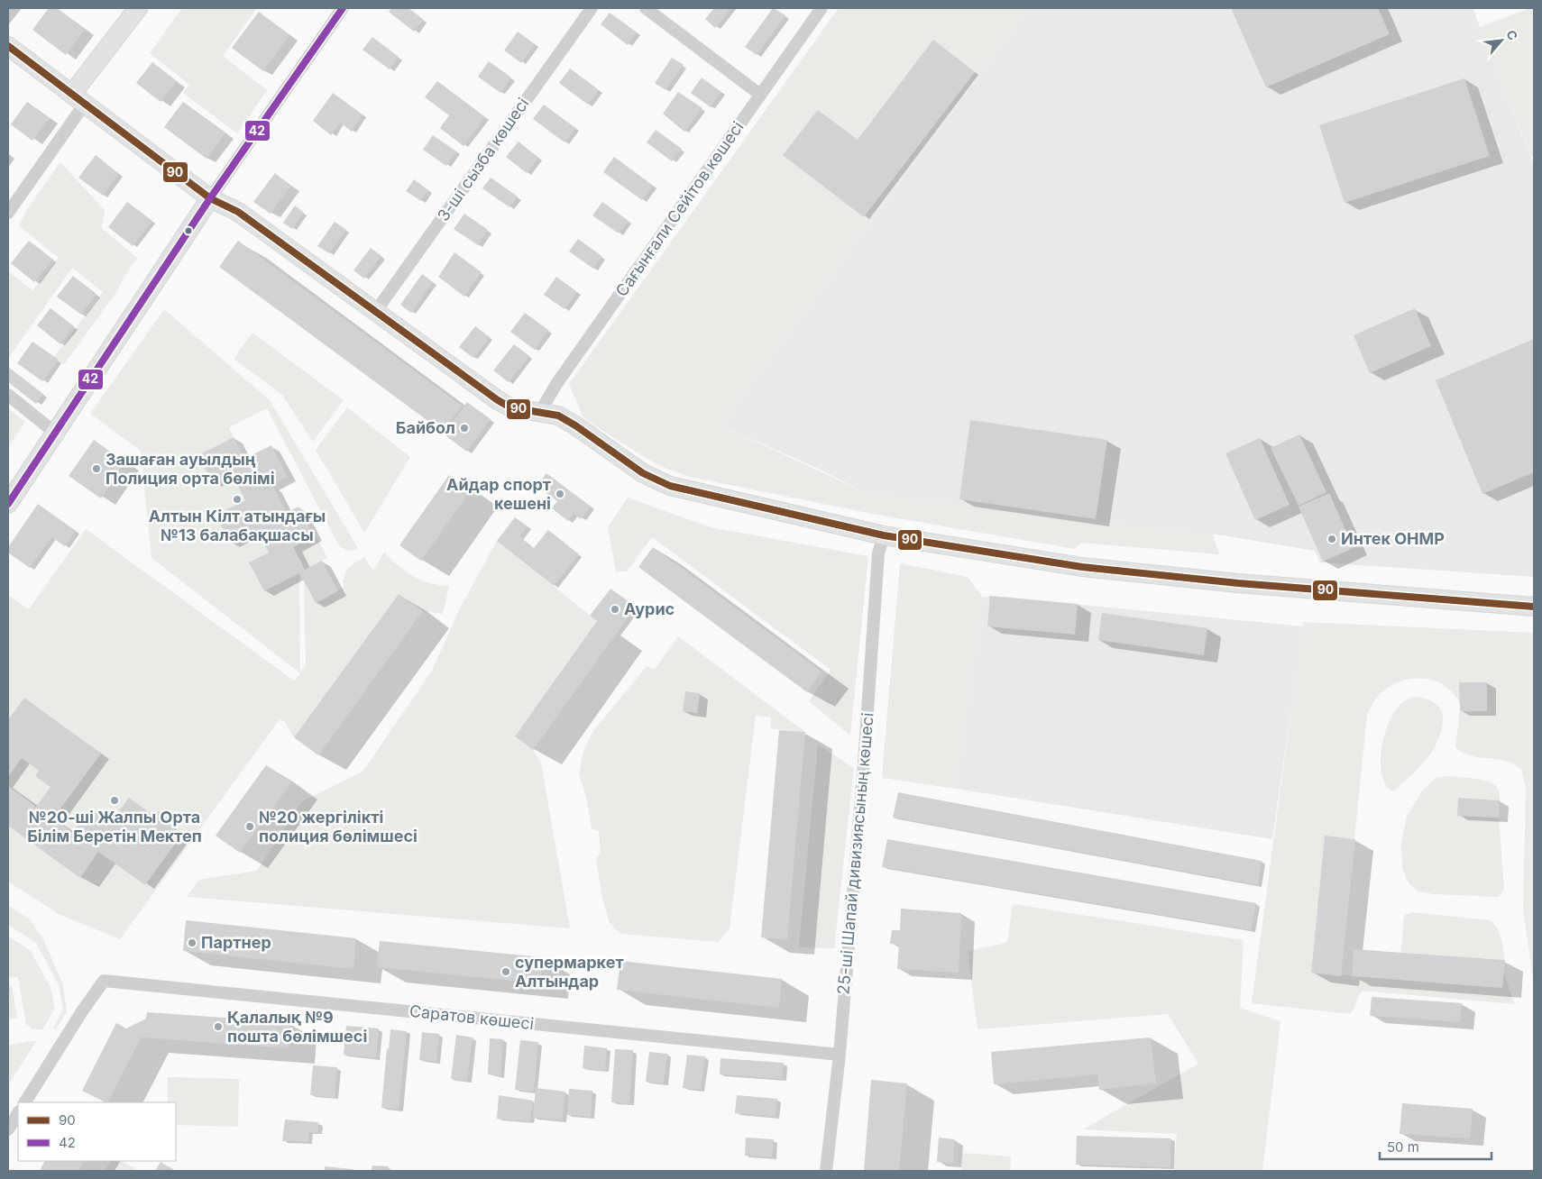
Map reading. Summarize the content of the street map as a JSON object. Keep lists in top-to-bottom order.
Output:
{
  "streets": {
    "street": [
      "3-ші сызба көшесі",
      "Сағынғали Сейітов көшесі",
      "25-ші Шапай дивизиясының көшесі",
      "Саратов көшесі"
    ]
  },
  "crossings": [
    ["25-ші Шапай дивизиясының көшесі", "Саратов көшесі"]
  ],
  "places": [
    "Байбол",
    "Зашаған ауылдың Полиция орта бөлімі",
    "Айдар спорт кешені",
    "Алтын Кілт атындағы №13 балабақшасы",
    "Интек ОНМР",
    "Аурис",
    "№20-ші Жалпы Орта Білім Беретін Мектеп",
    "№20 жергілікті полиция бөлімшесі",
    "Партнер",
    "супермаркет Алтындар",
    "Қалалық №9 пошта бөлімшесі"
  ],
  "lines": ["transit line 42", "transit line 90"],
  "legend": ["90", "42"],
  "scale_bar": "50 m",
  "north": "top right"
}
